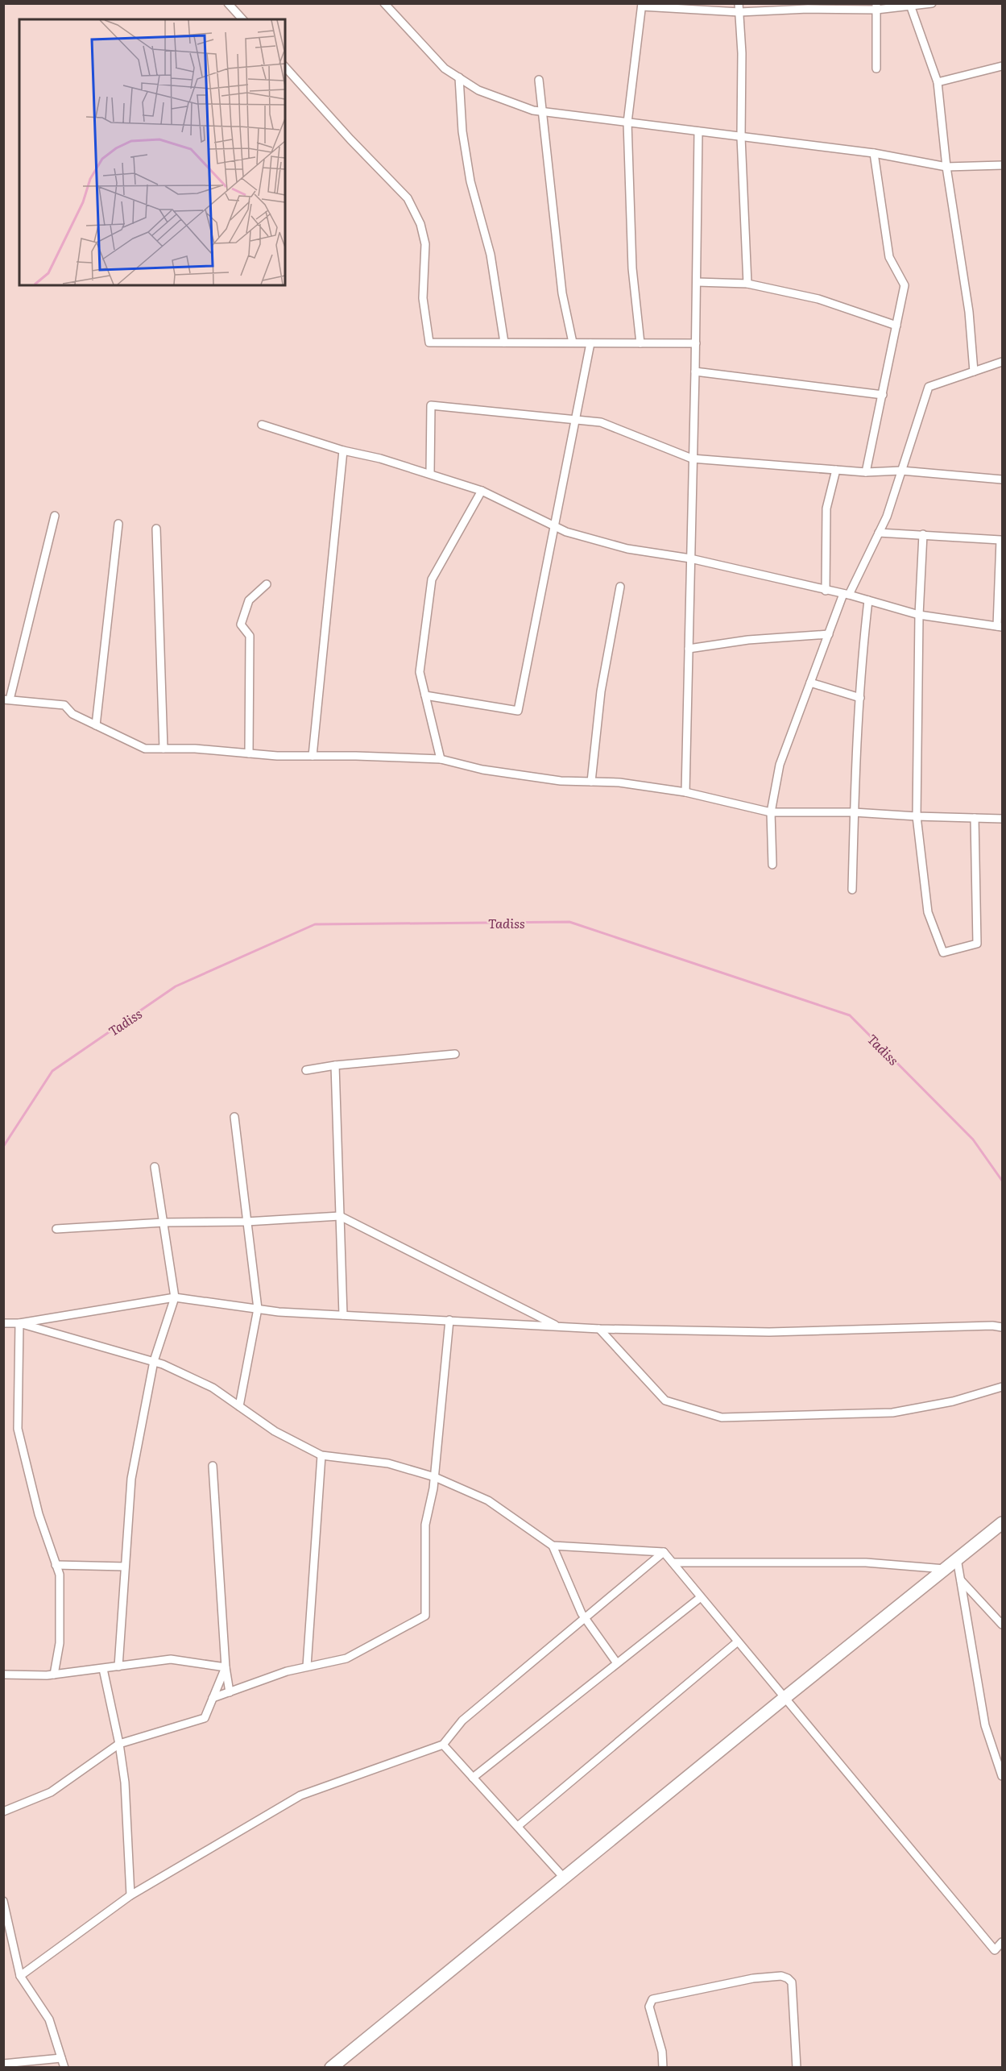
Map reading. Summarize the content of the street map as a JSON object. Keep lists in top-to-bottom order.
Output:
{
  "water": ["Tadiss"]
}
